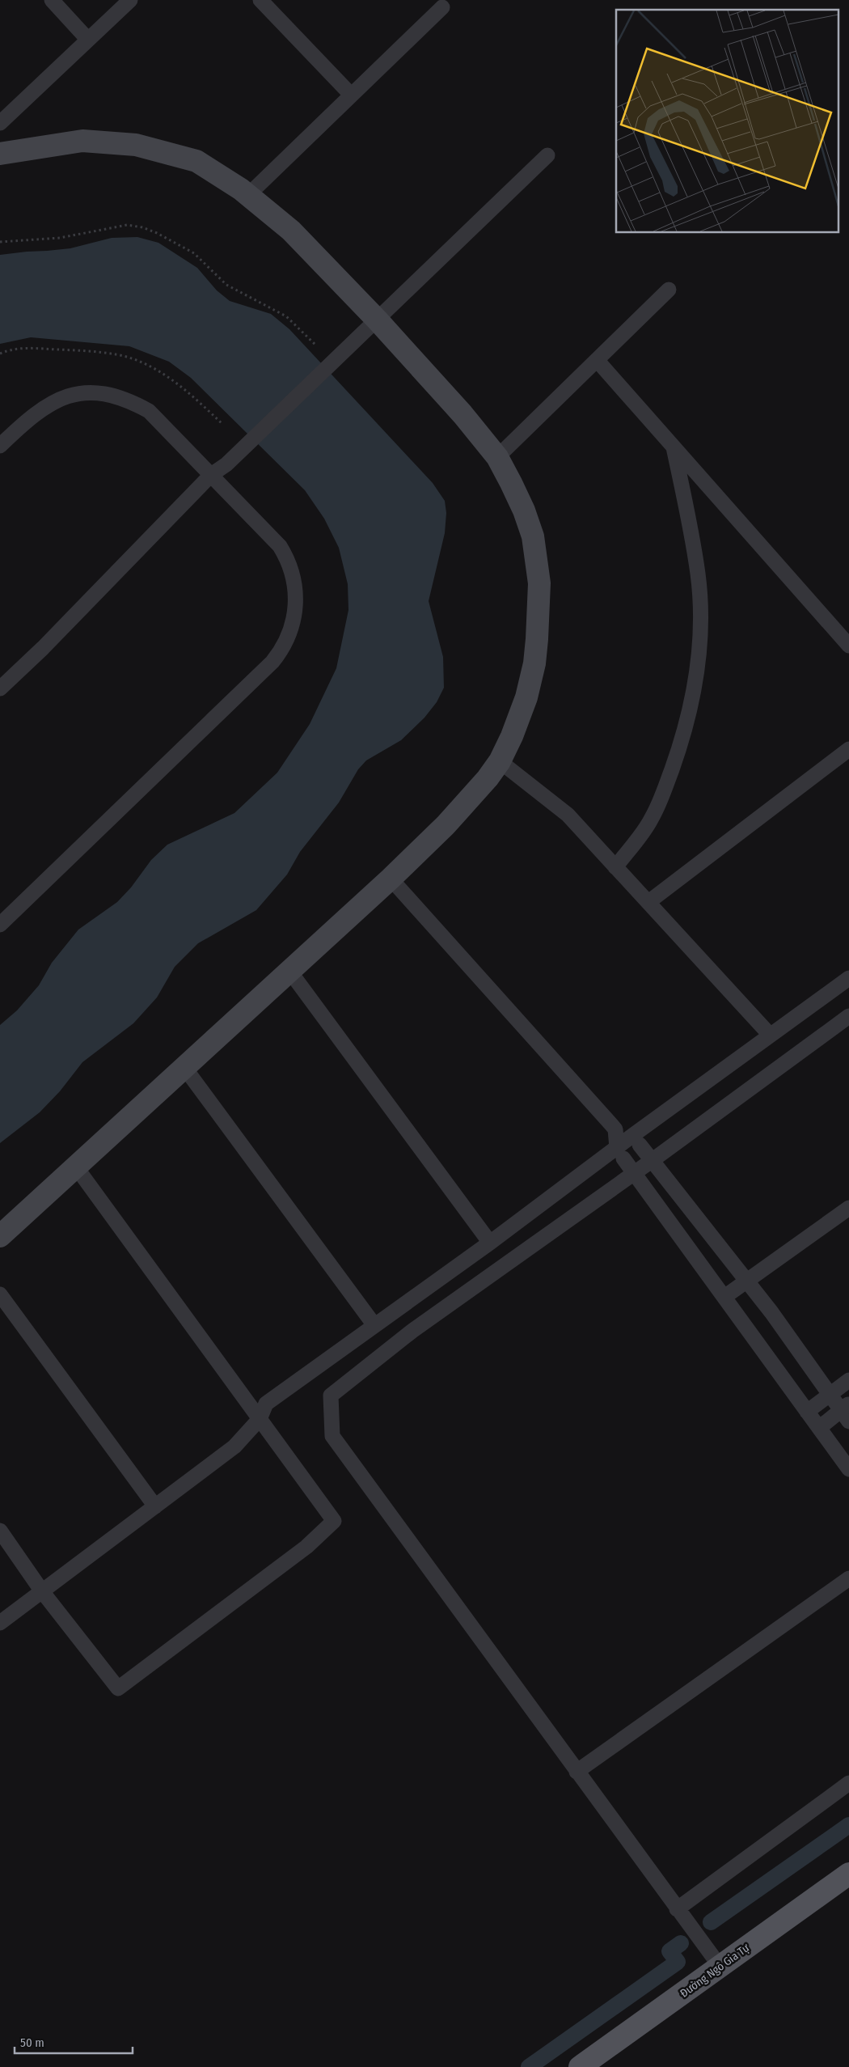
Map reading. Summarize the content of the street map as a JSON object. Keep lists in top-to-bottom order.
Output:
{
  "streets": {
    "main road": ["Đường Ngô Gia Tự"]
  },
  "scale_bar": "50 m"
}
